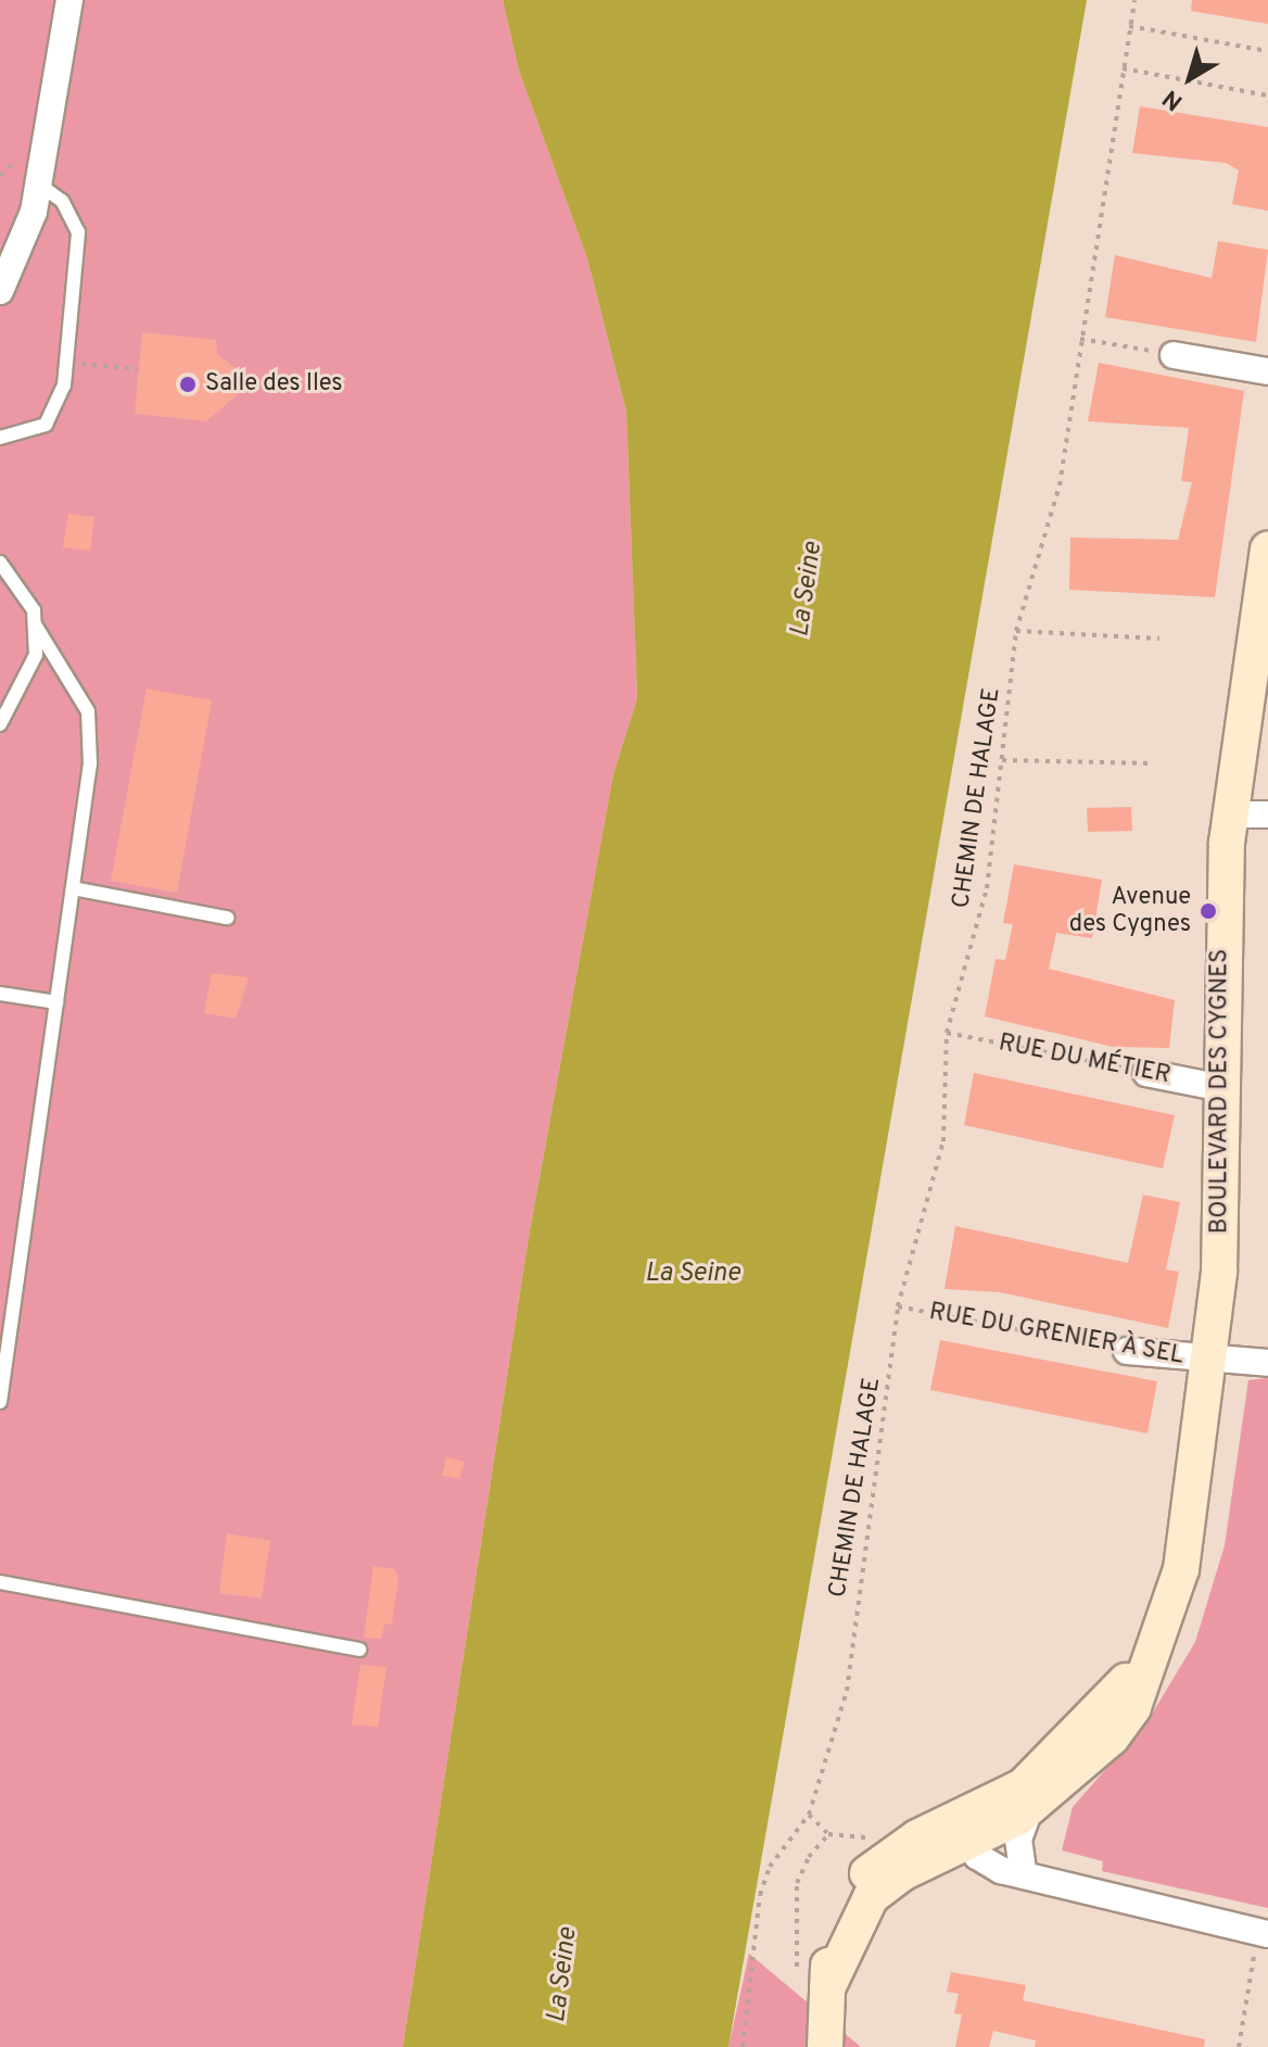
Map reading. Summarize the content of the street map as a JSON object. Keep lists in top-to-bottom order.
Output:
{
  "streets": {
    "main road": ["BOULEVARD DES CYGNES"],
    "street": ["RUE DU MÉTIER", "RUE DU GRENIER À SEL"],
    "path": ["CHEMIN DE HALAGE"]
  },
  "crossings": [
    ["CHEMIN DE HALAGE", "RUE DU MÉTIER"],
    ["CHEMIN DE HALAGE", "RUE DU GRENIER À SEL"],
    ["RUE DU MÉTIER", "BOULEVARD DES CYGNES"],
    ["BOULEVARD DES CYGNES", "RUE DU GRENIER À SEL"]
  ],
  "water": ["La Seine"],
  "places": ["Salle des Iles", "Avenue des Cygnes"],
  "north": "bottom left"
}
